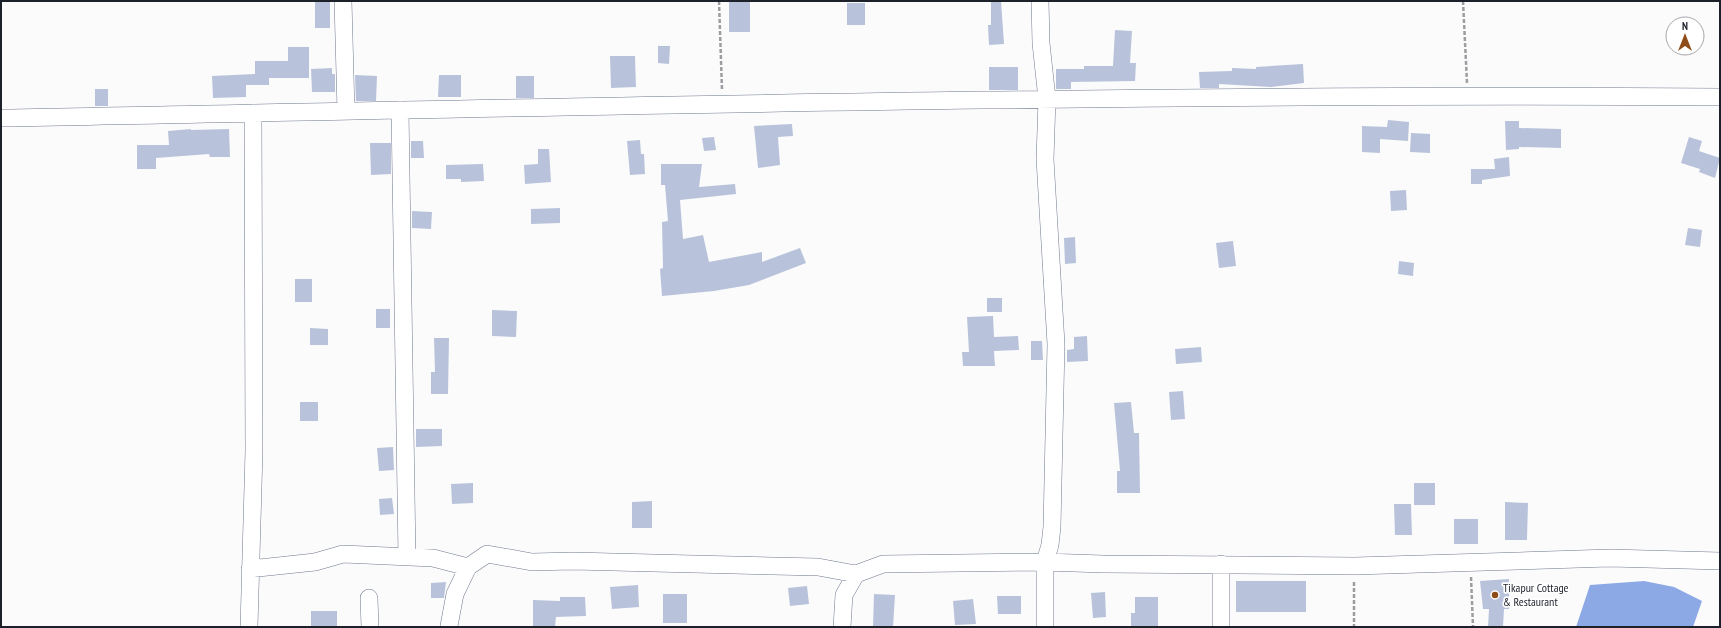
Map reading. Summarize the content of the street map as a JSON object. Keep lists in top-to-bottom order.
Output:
{
  "places": ["Tikapur Cottage & Restaurant"],
  "north": "top"
}
